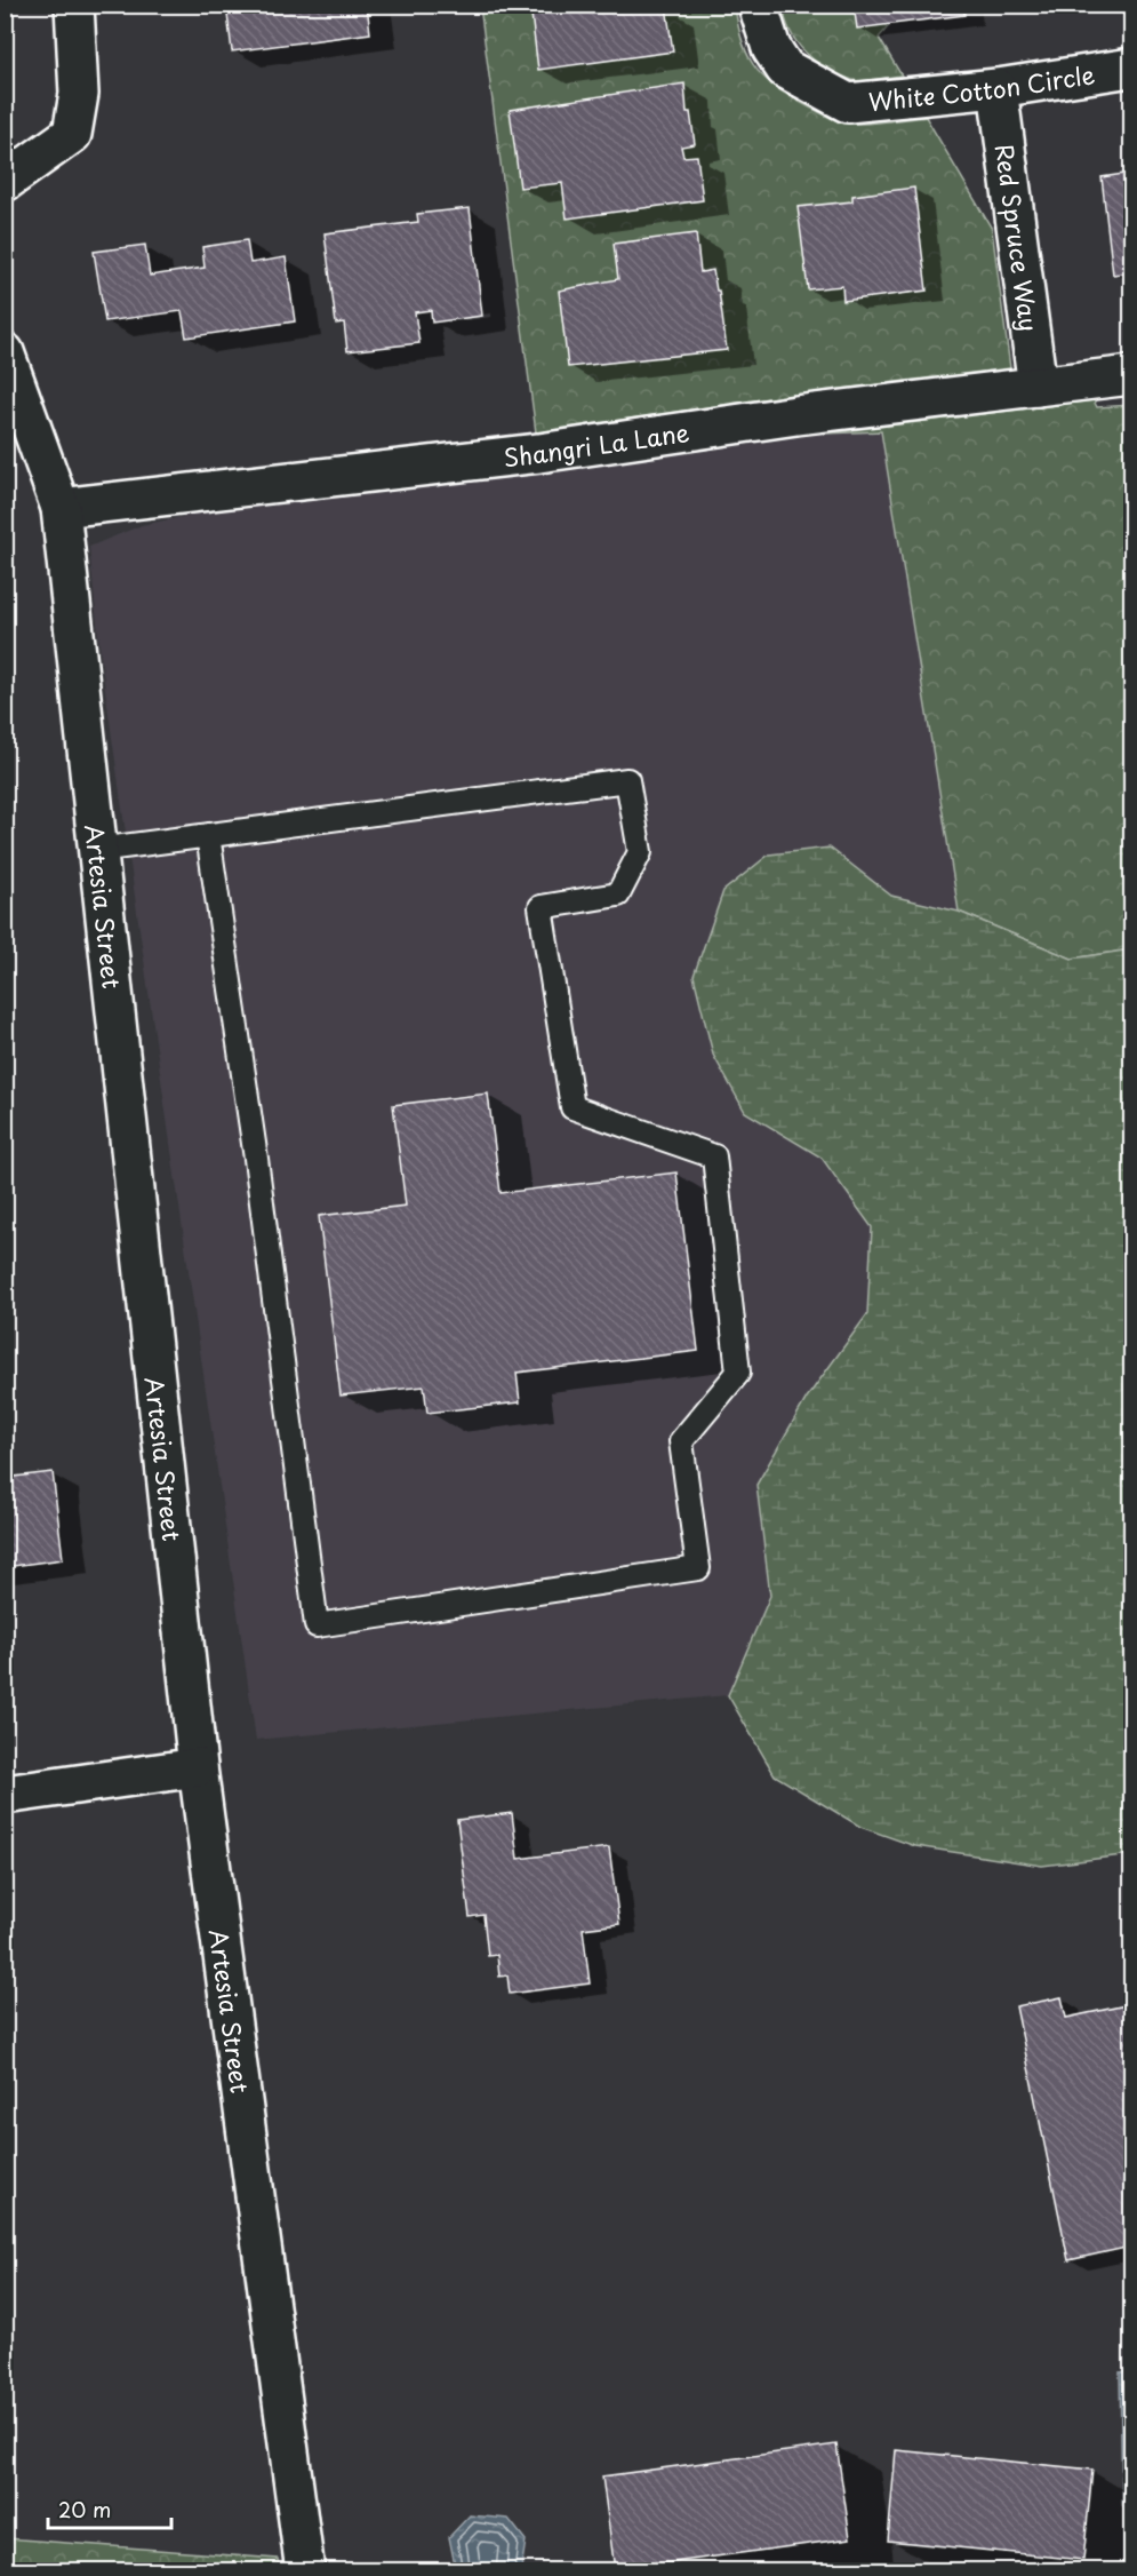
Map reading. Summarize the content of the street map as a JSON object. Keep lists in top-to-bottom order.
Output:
{
  "streets": {
    "street": [
      "White Cotton Circle",
      "Red Spruce Way",
      "Shangri La Lane",
      "Artesia Street"
    ]
  },
  "crossings": [
    ["White Cotton Circle", "Red Spruce Way"],
    ["Red Spruce Way", "Shangri La Lane"],
    ["Shangri La Lane", "Artesia Street"]
  ],
  "scale_bar": "20 m"
}
